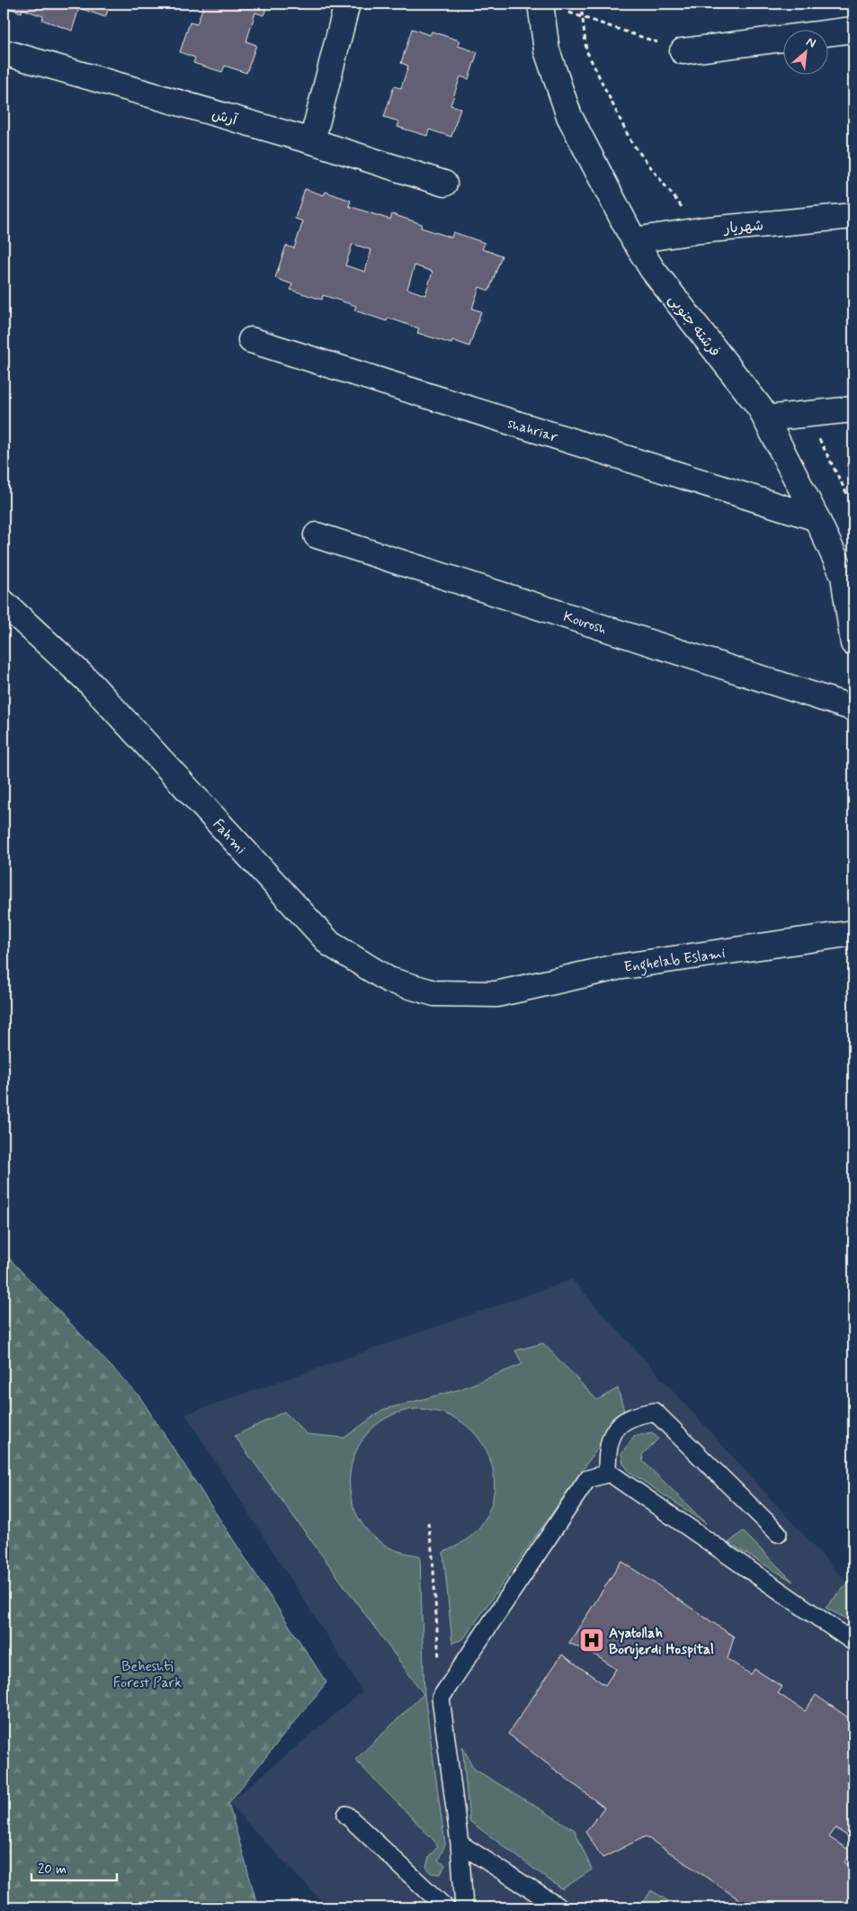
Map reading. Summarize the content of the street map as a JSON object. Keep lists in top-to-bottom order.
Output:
{
  "streets": {
    "street": [
      "آرش",
      "شهریار",
      "فرشته جنوبی",
      "shahriar",
      "Kourosh",
      "Fahmi",
      "Enghelab Eslami"
    ]
  },
  "crossings": [
    ["شهریار", "فرشته جنوبی"],
    ["فرشته جنوبی", "shahriar"],
    ["Fahmi", "Enghelab Eslami"]
  ],
  "parks": ["Beheshti Forest Park"],
  "places": {
    "hospital": ["Ayatollah Borujerdi Hospital"]
  },
  "scale_bar": "20 m",
  "north": "top right"
}
